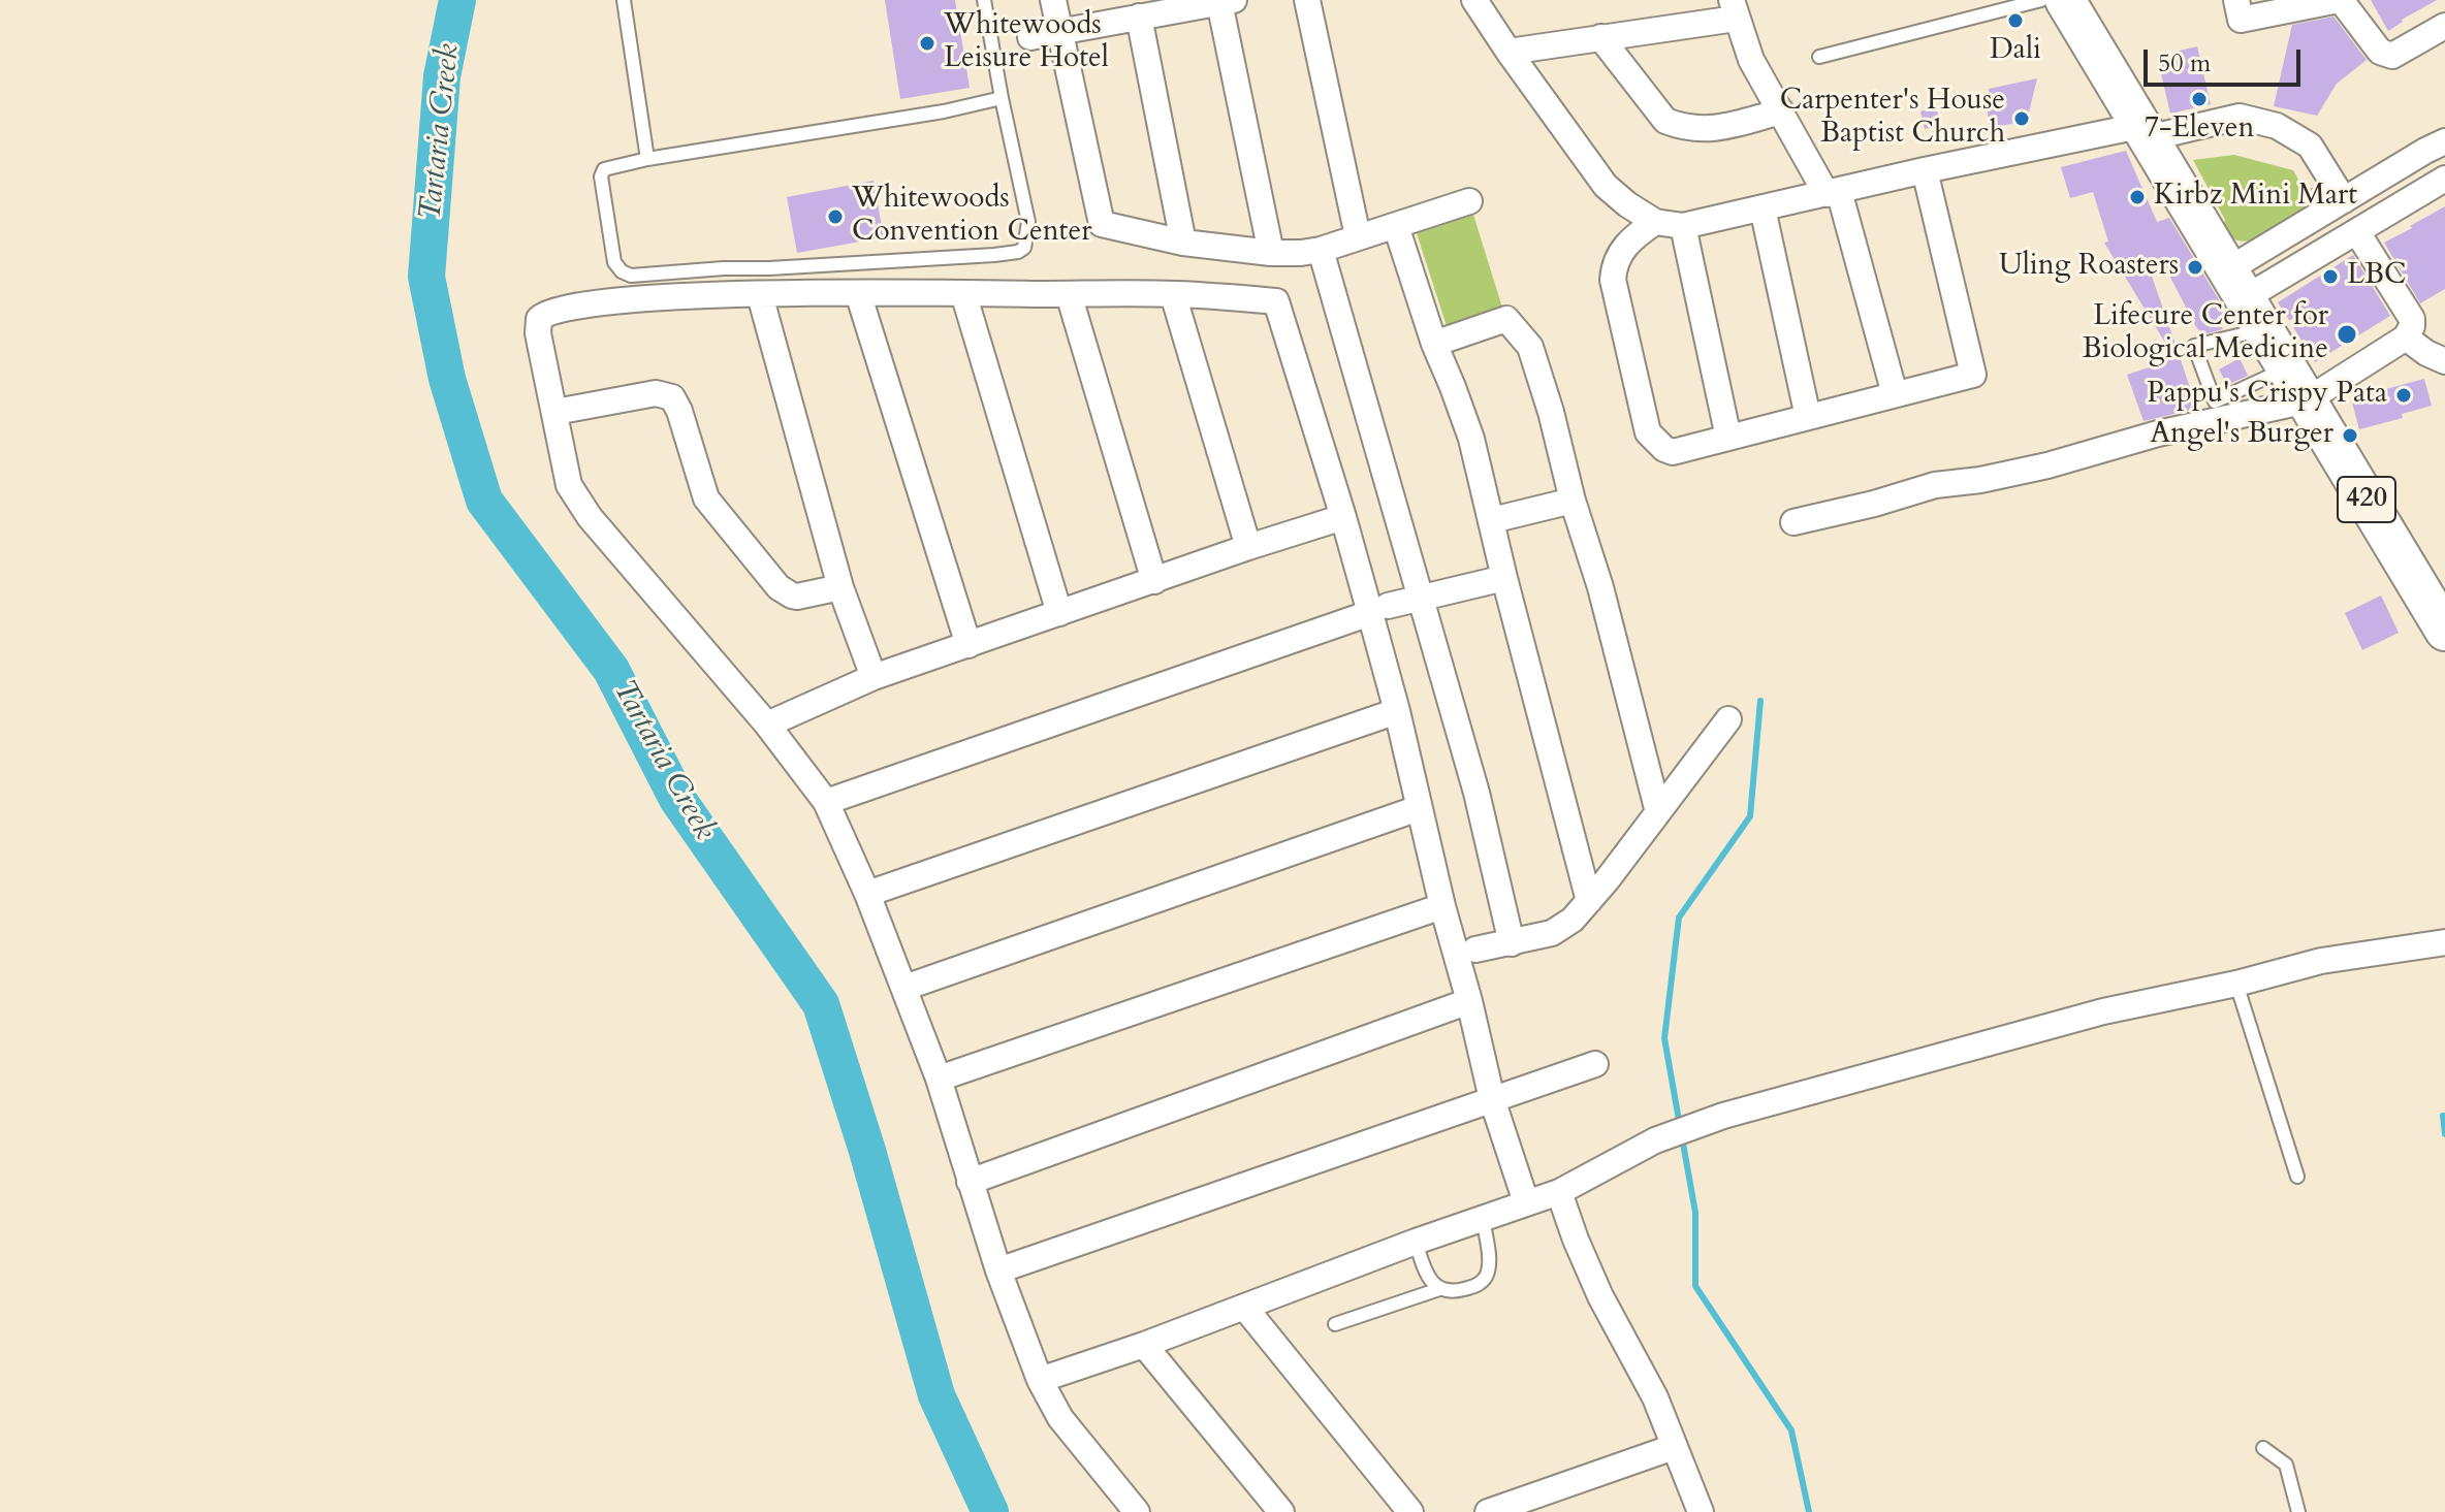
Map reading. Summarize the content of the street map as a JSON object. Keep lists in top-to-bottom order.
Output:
{
  "streets": {
    "main road": ["420"]
  },
  "water": ["Tartaria Creek"],
  "places": [
    "Dali",
    "Whitewoods Leisure Hotel",
    "7-Eleven",
    "Carpenter's House Baptist Church",
    "Kirbz Mini Mart",
    "Whitewoods Convention Center",
    "Uling Roasters",
    "LBC",
    "Lifecure Center for Biological Medicine",
    "Pappu's Crispy Pata",
    "Angel's Burger"
  ],
  "scale_bar": "50 m"
}
